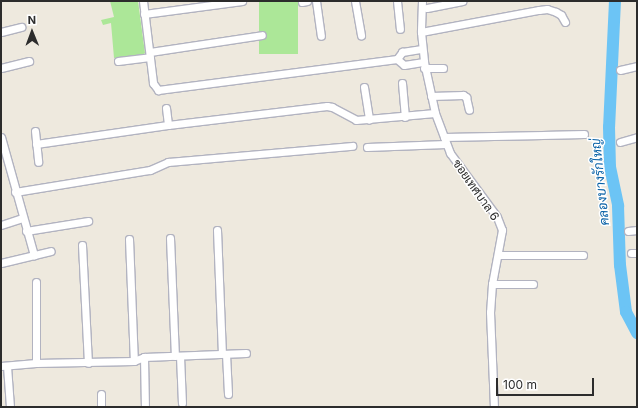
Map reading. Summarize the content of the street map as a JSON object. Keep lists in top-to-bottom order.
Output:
{
  "streets": {
    "street": ["ซอยเทศบาล 6"]
  },
  "water": ["คลองบางรักใหญ่"],
  "scale_bar": "100 m",
  "north": "top"
}
